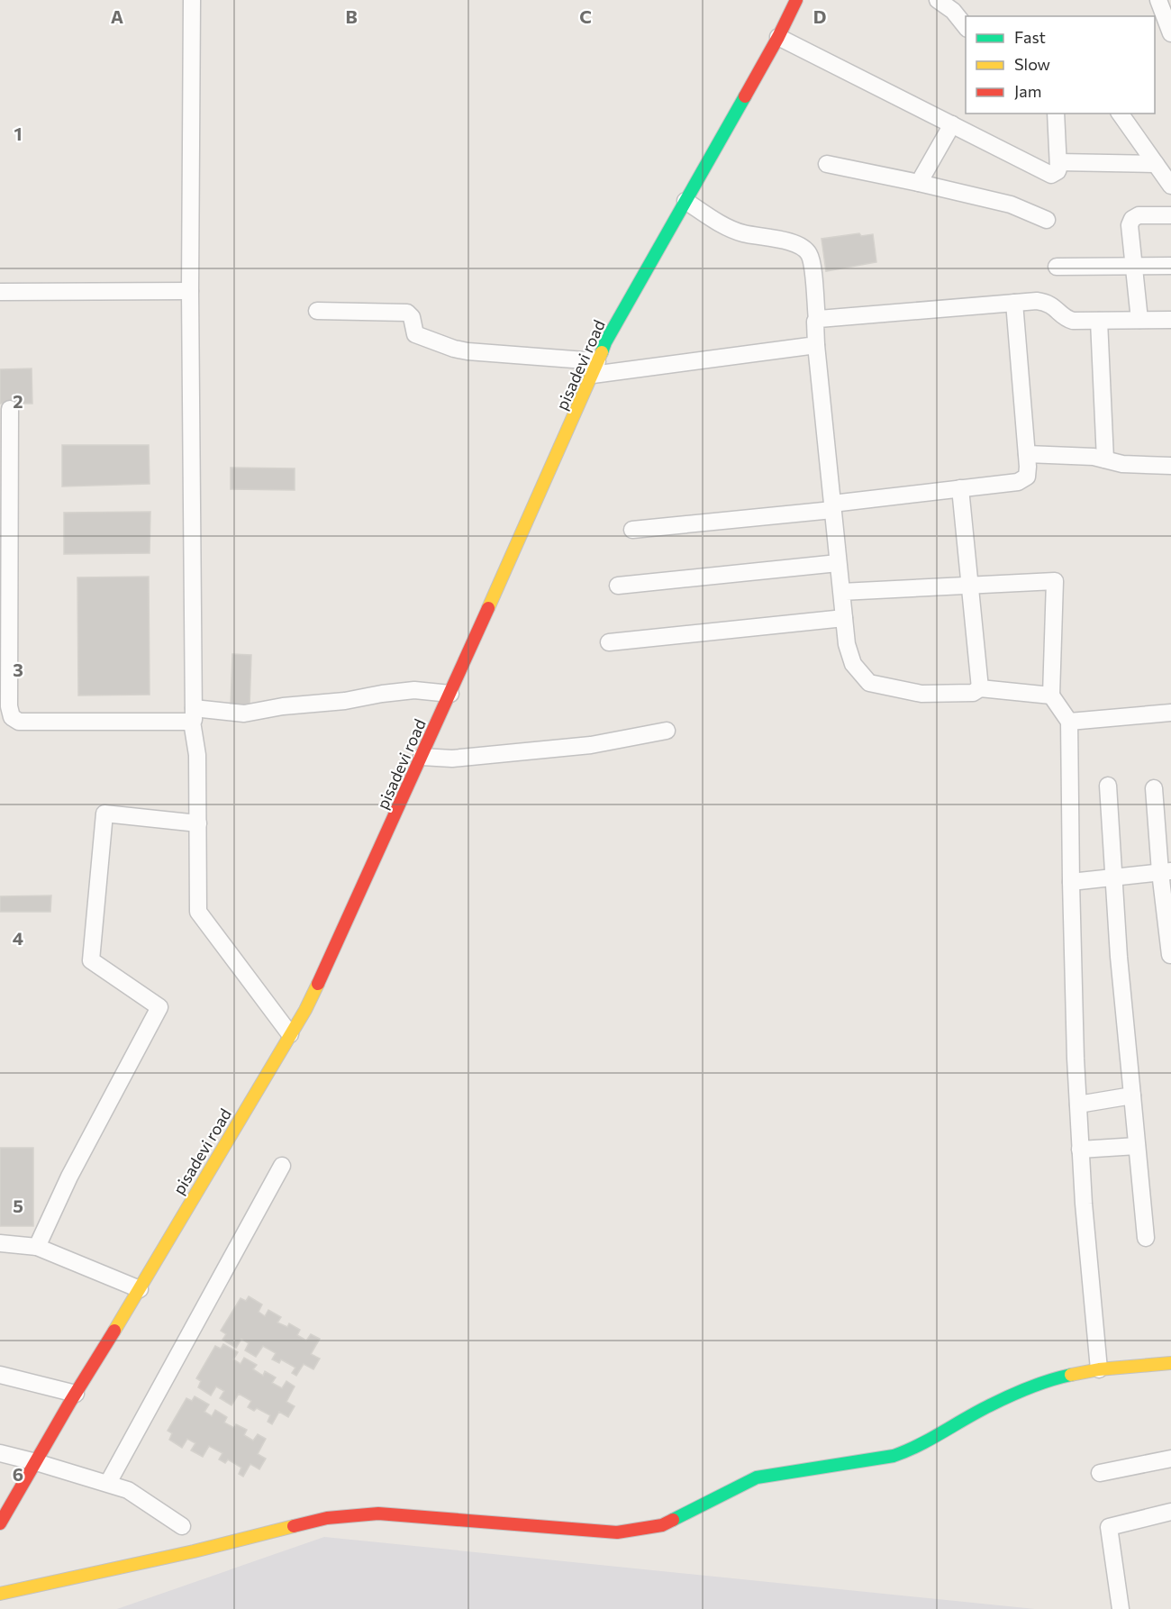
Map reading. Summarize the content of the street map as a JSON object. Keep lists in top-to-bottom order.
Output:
{
  "streets": {
    "street": ["pisadevi road"]
  },
  "legend": ["Fast", "Slow", "Jam"],
  "grid": {
    "columns": [
      "A",
      "B",
      "C",
      "D"
    ],
    "rows": [
      "1",
      "2",
      "3",
      "4",
      "5",
      "6"
    ]
  }
}
